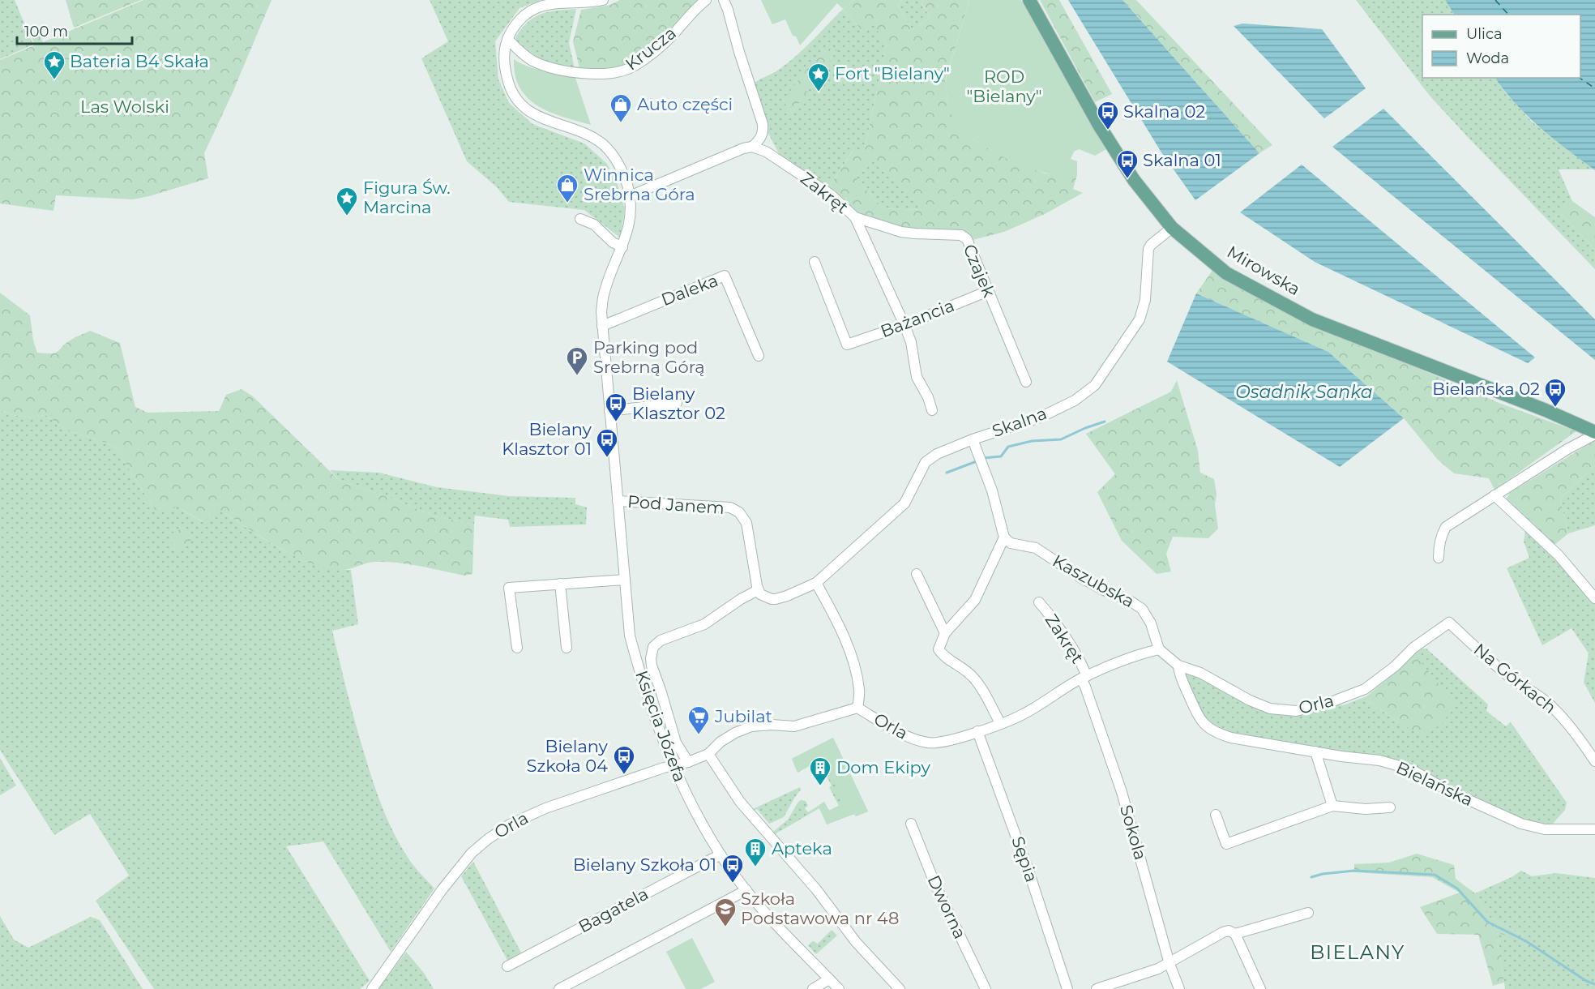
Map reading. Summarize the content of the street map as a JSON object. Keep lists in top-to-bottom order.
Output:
{
  "streets": {
    "main road": ["Mirowska"],
    "street": [
      "Krucza",
      "Zakręt",
      "Czajek",
      "Daleka",
      "Bażancia",
      "Skalna",
      "Pod Janem",
      "Kaszubska",
      "Na Górkach",
      "Orla",
      "Księcia Józefa",
      "Bielańska",
      "Sokola",
      "Sępia",
      "Dworna",
      "Bagatela"
    ]
  },
  "crossings": [
    ["Krucza", "Księcia Józefa"],
    ["Zakręt", "Czajek"],
    ["Zakręt", "Bażancia"],
    ["Zakręt", "Orla"],
    ["Zakręt", "Sokola"],
    ["Czajek", "Bażancia"],
    ["Mirowska", "Skalna"],
    ["Daleka", "Księcia Józefa"],
    ["Pod Janem", "Księcia Józefa"],
    ["Kaszubska", "Orla"],
    ["Na Górkach", "Orla"],
    ["Orla", "Księcia Józefa"],
    ["Orla", "Bielańska"],
    ["Orla", "Sokola"],
    ["Orla", "Sępia"],
    ["Księcia Józefa", "Bagatela"]
  ],
  "districts": ["BIELANY"],
  "water": ["Osadnik Sanka"],
  "parks": ["ROD \"Bielany\"", "Las Wolski"],
  "places": {
    "place": ["Bateria B4 Skała", "Fort \"Bielany\"", "Figura Św. Marcina"],
    "shop": ["Auto części", "Winnica Srebrna Góra"],
    "bus stop": [
      "Skalna 02",
      "Skalna 01",
      "Bielańska 02",
      "Bielany Klasztor 02",
      "Bielany Klasztor 01",
      "Bielany Szkoła 04",
      "Bielany Szkoła 01"
    ],
    "parking": ["Parking pod Srebrną Górą"],
    "supermarket": ["Jubilat"],
    "building": ["Dom Ekipy", "Apteka"],
    "school or university": ["Szkoła Podstawowa nr 48"]
  },
  "legend": ["Ulica", "Woda"],
  "scale_bar": "100 m"
}
